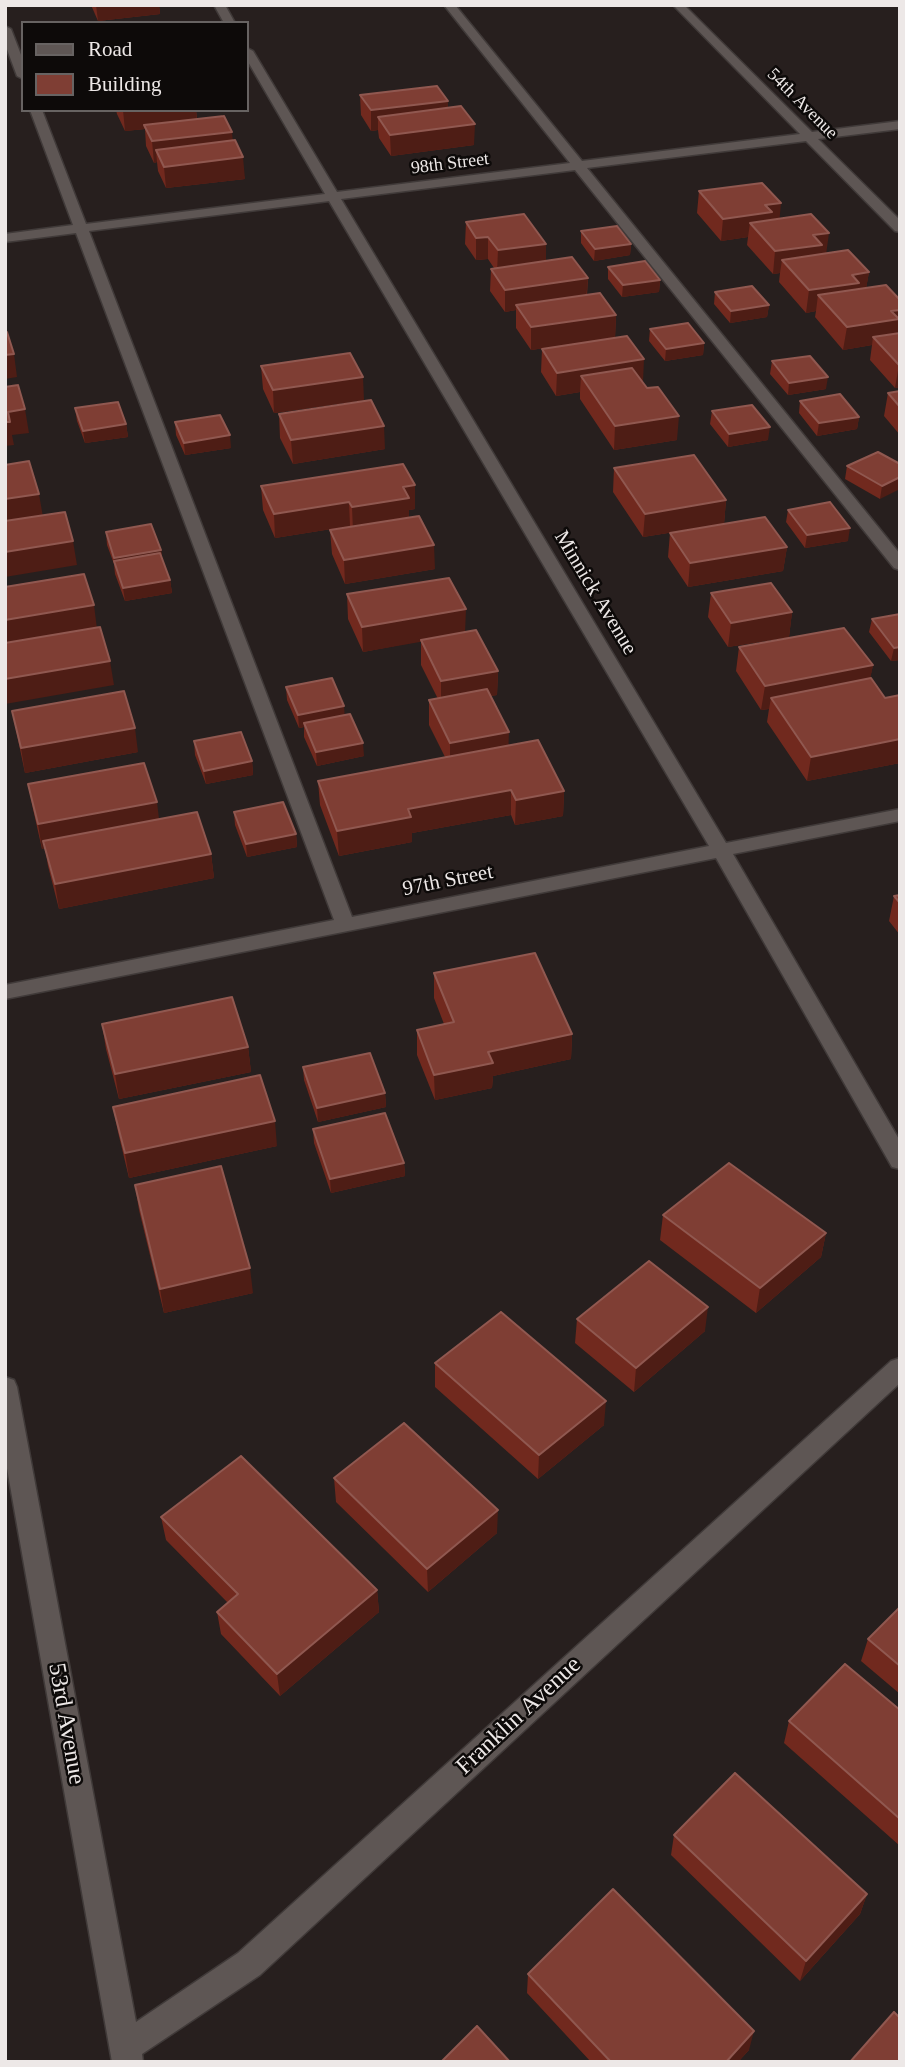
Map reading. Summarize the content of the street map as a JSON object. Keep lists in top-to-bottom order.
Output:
{
  "streets": {
    "street": [
      "54th Avenue",
      "98th Street",
      "Minnick Avenue",
      "97th Street",
      "Franklin Avenue",
      "53rd Avenue"
    ]
  },
  "crossings": [
    ["54th Avenue", "98th Street"],
    ["98th Street", "Minnick Avenue"],
    ["Minnick Avenue", "97th Street"],
    ["Franklin Avenue", "53rd Avenue"]
  ],
  "legend": ["Road", "Building"]
}
